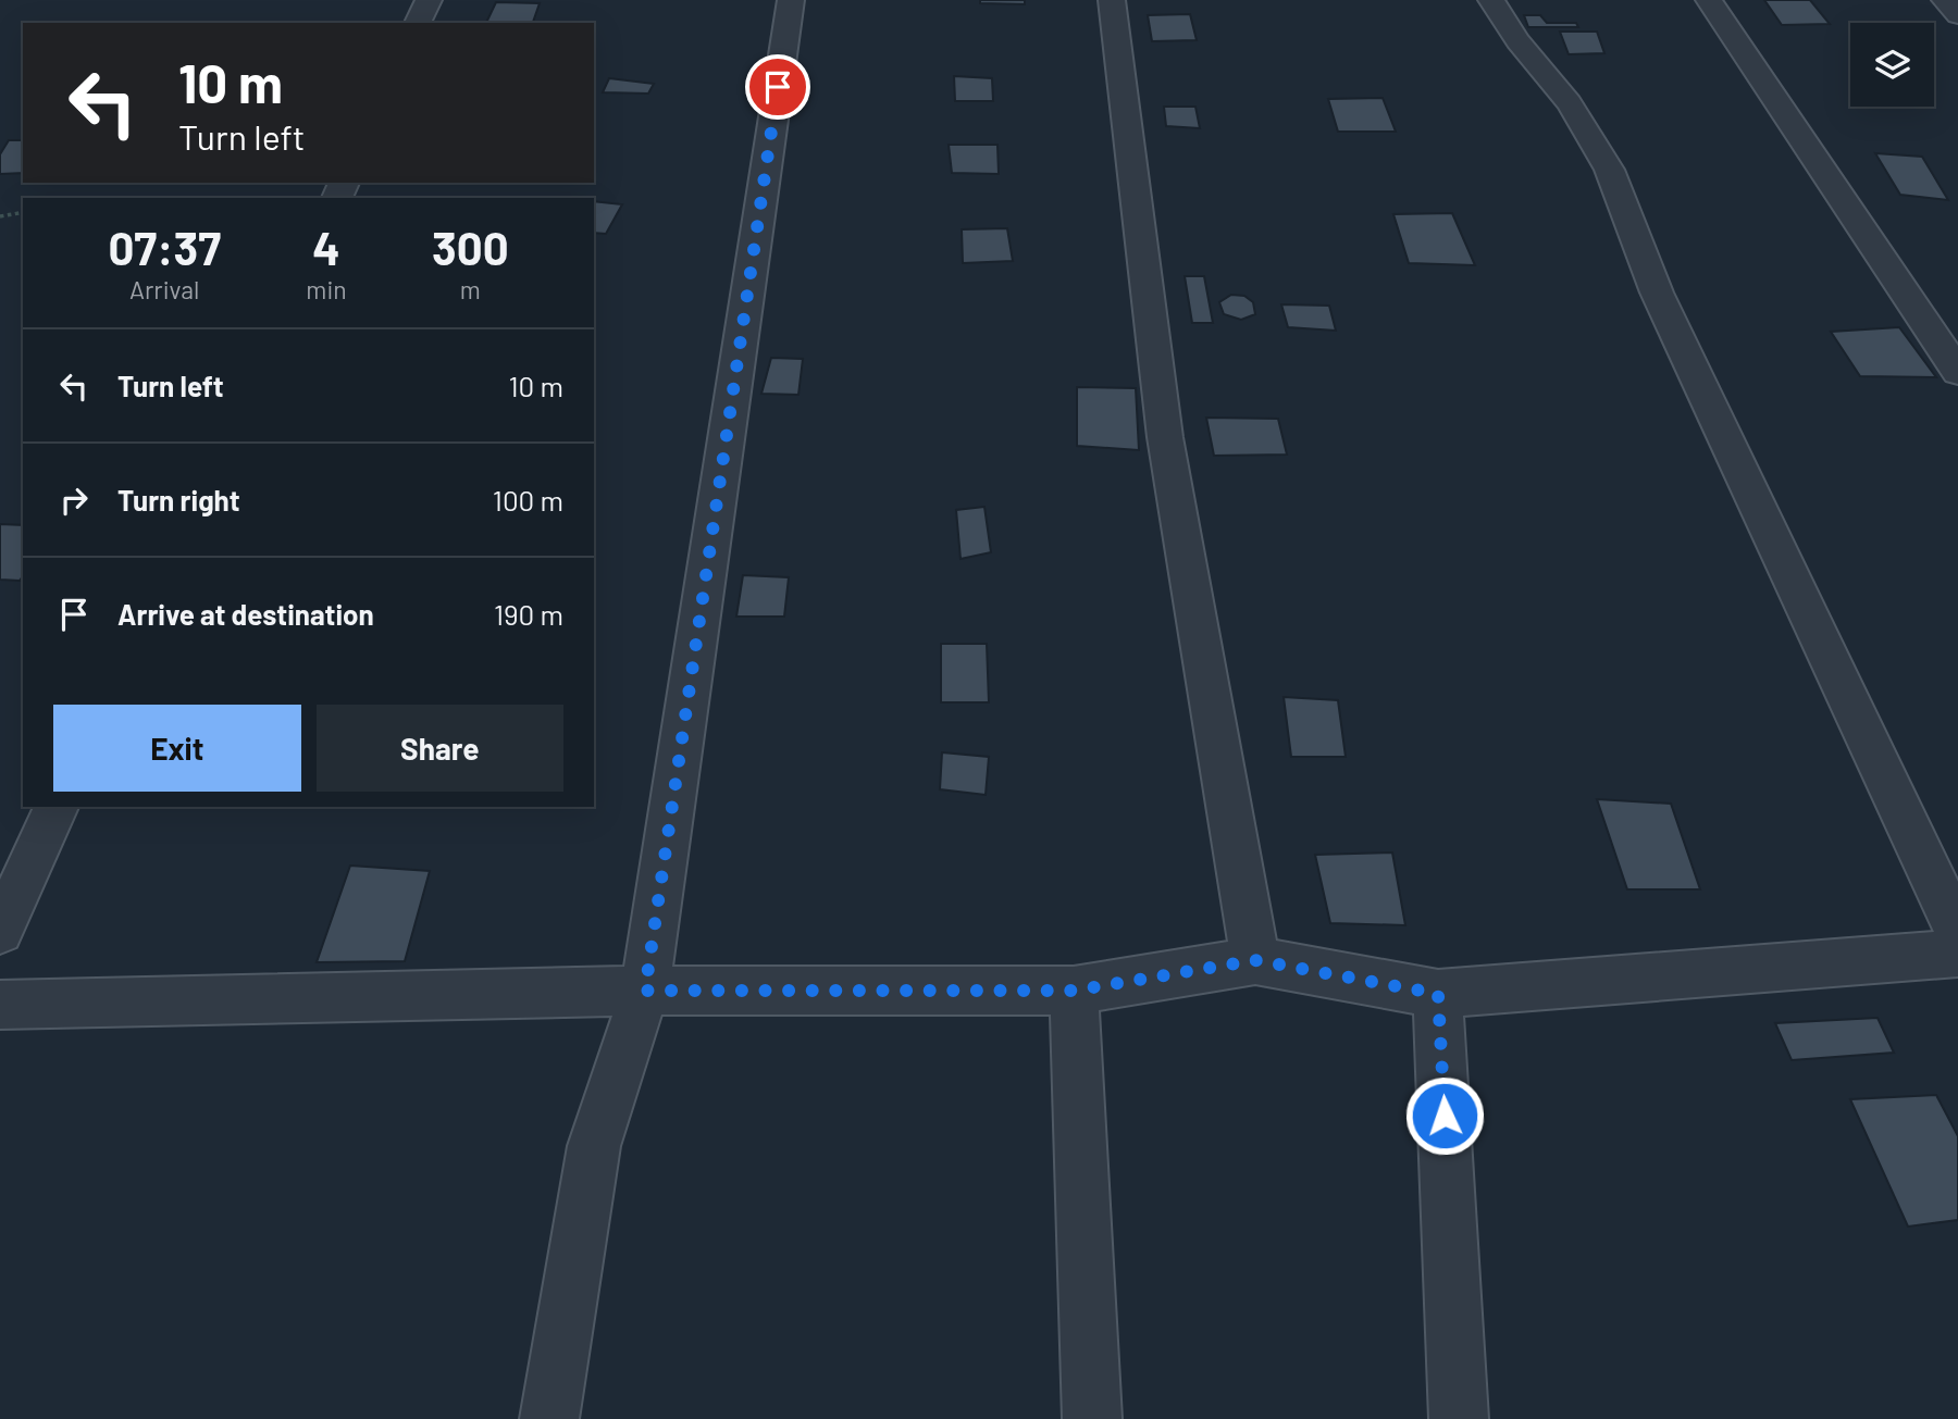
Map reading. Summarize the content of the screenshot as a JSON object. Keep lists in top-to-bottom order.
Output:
{
  "page": {
    "turn": ["10 m", "Turn left"],
    "eta": [
      "07:37",
      "Arrival",
      "4",
      "min",
      "300",
      "m"
    ],
    "list": [
      {
        "name": "Turn left",
        "value": "10 m"
      },
      {
        "name": "Turn right",
        "value": "100 m"
      },
      {
        "name": "Arrive at destination",
        "value": "190 m"
      }
    ],
    "buttons": ["Exit", "Share"]
  }
}
